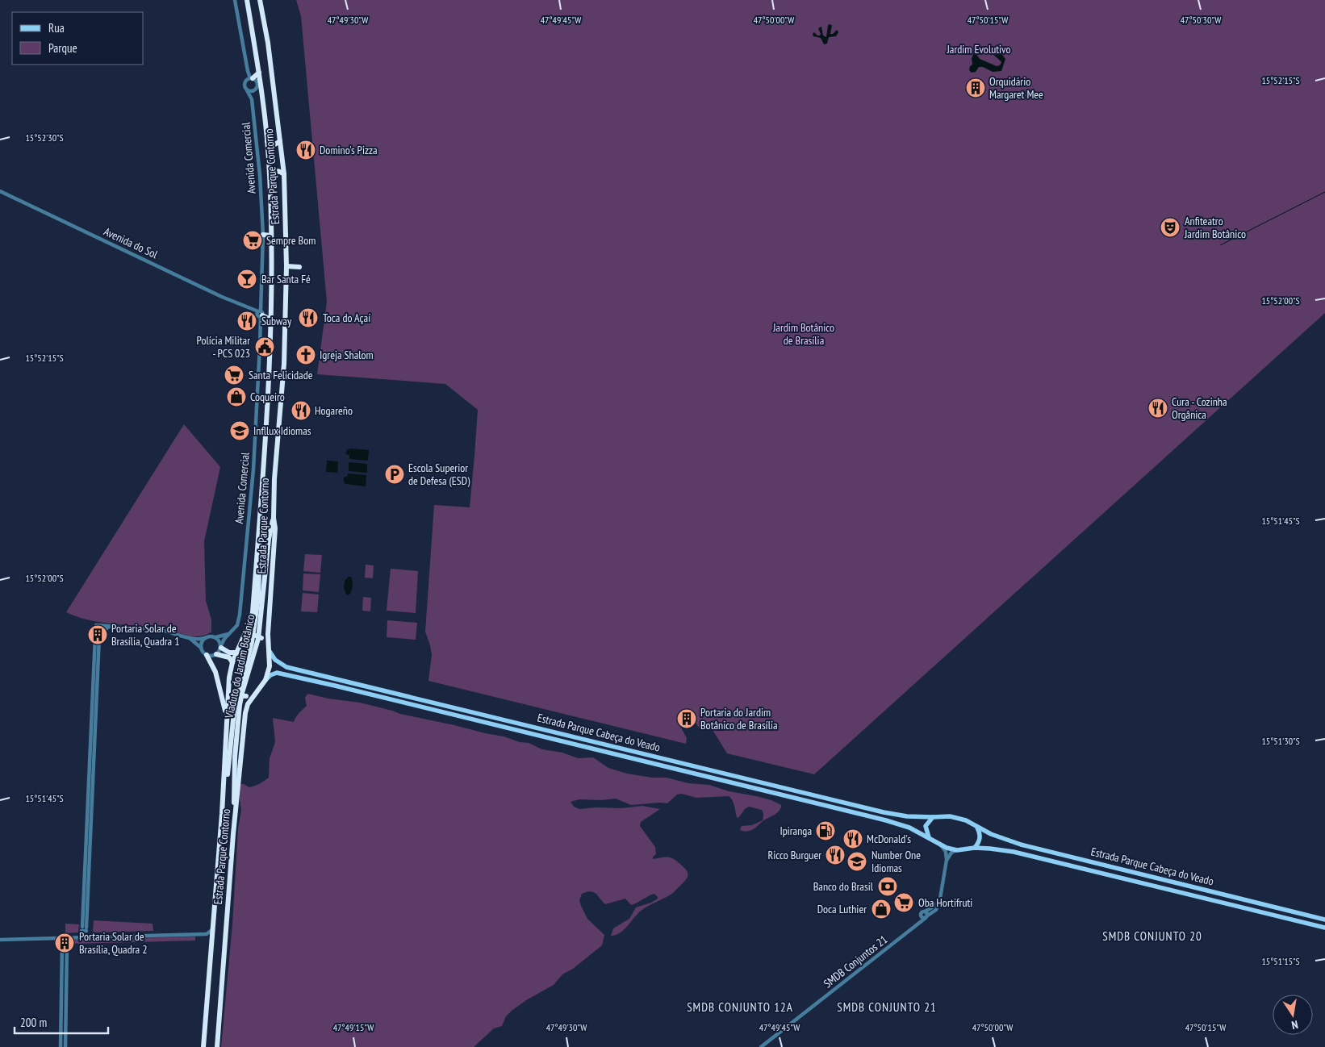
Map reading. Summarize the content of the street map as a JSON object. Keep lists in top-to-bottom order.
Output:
{
  "streets": {
    "highway": ["Estrada Parque Contorno", "Viaduto do Jardim Botânico"],
    "main road": ["Estrada Parque Cabeça do Veado"],
    "street": ["Avenida Comercial", "Avenida do Sol", "SMDB Conjuntos 21"]
  },
  "crossings": [
    ["Avenida Comercial", "Avenida do Sol"],
    ["Estrada Parque Contorno", "Viaduto do Jardim Botânico"],
    ["Estrada Parque Contorno", "Estrada Parque Cabeça do Veado"]
  ],
  "districts": ["SMDB CONJUNTO 20", "SMDB CONJUNTO 12A", "SMDB CONJUNTO 21"],
  "parks": ["Jardim Evolutivo", "Jardim Botânico de Brasília"],
  "places": {
    "building": [
      "Orquidário Margaret Mee",
      "Portaria Solar de Brasília, Quadra 1",
      "Portaria do Jardim Botânico de Brasília",
      "Portaria Solar de Brasília, Quadra 2"
    ],
    "restaurant": [
      "Domino's Pizza",
      "Toca do Açaí",
      "Subway",
      "Cura - Cozinha Orgânica",
      "Hogareño",
      "McDonald's",
      "Ricco Burguer"
    ],
    "theatre": ["Anfiteatro Jardim Botânico"],
    "supermarket": ["Sempre Bom", "Santa Felicidade", "Oba Hortifruti"],
    "bar": ["Bar Santa Fé"],
    "public building": ["Polícia Militar - PCS 023"],
    "church": ["Igreja Shalom"],
    "shop": ["Coqueiro", "Doca Luthier"],
    "school or university": ["Infllux Idiomas", "Number One Idiomas"],
    "parking": ["Escola Superior de Defesa (ESD)"],
    "fuel station": ["Ipiranga"],
    "bank": ["Banco do Brasil"]
  },
  "legend": ["Rua", "Parque"],
  "scale_bar": "200 m",
  "north": "bottom",
  "coordinates": [
    "47°49'30\"W",
    "47°49'45\"W",
    "47°50'00\"W",
    "47°50'15\"W",
    "47°50'30\"W",
    "15°52'15\"S",
    "15°52'30\"S",
    "15°52'00\"S",
    "15°51'45\"S",
    "15°51'30\"S",
    "15°51'15\"S",
    "47°49'15\"W"
  ]
}
